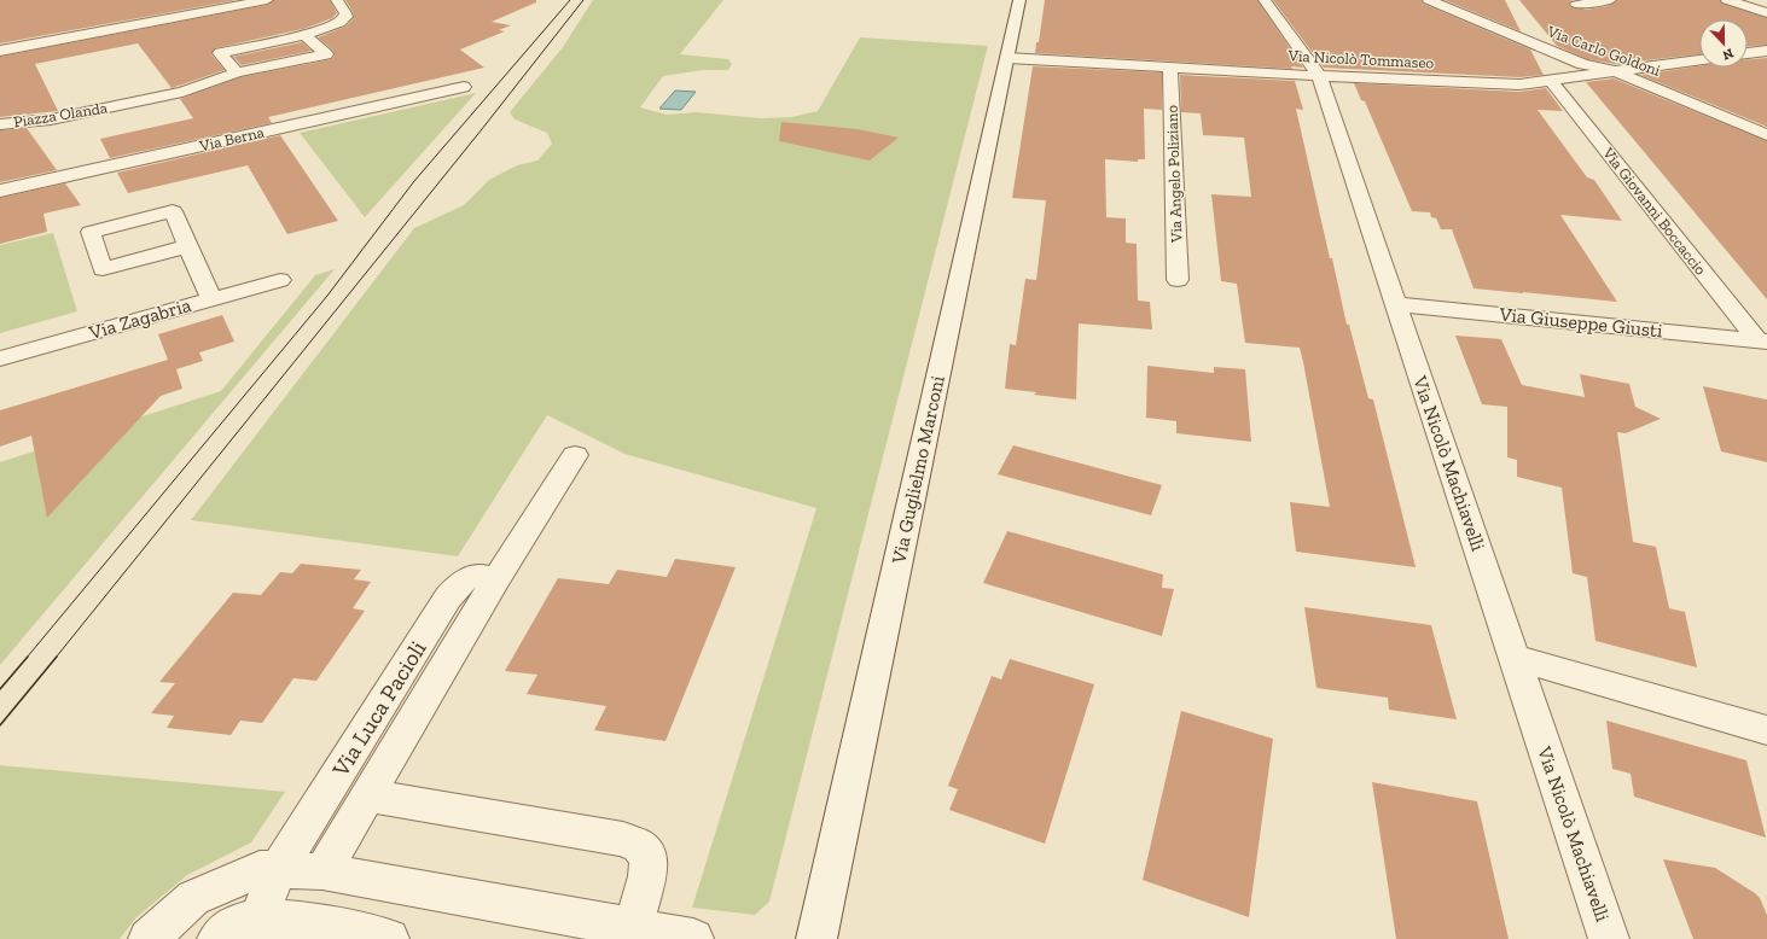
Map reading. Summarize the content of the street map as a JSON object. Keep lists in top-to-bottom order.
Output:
{
  "streets": {
    "street": [
      "Via Carlo Goldoni",
      "Via Nicolò Tommaseo",
      "Piazza Olanda",
      "Via Berna",
      "Via Angelo Poliziano",
      "Via Giovanni Boccaccio",
      "Via Zagabria",
      "Via Giuseppe Giusti",
      "Via Nicolò Machiavelli",
      "Via Guglielmo Marconi",
      "Via Luca Pacioli"
    ]
  },
  "crossings": [
    ["Via Carlo Goldoni", "Via Nicolò Tommaseo"],
    ["Via Nicolò Tommaseo", "Via Angelo Poliziano"],
    ["Via Nicolò Tommaseo", "Via Giovanni Boccaccio"],
    ["Via Nicolò Tommaseo", "Via Nicolò Machiavelli"],
    ["Via Nicolò Tommaseo", "Via Guglielmo Marconi"],
    ["Via Giovanni Boccaccio", "Via Giuseppe Giusti"],
    ["Via Giuseppe Giusti", "Via Nicolò Machiavelli"]
  ],
  "north": "bottom"
}
